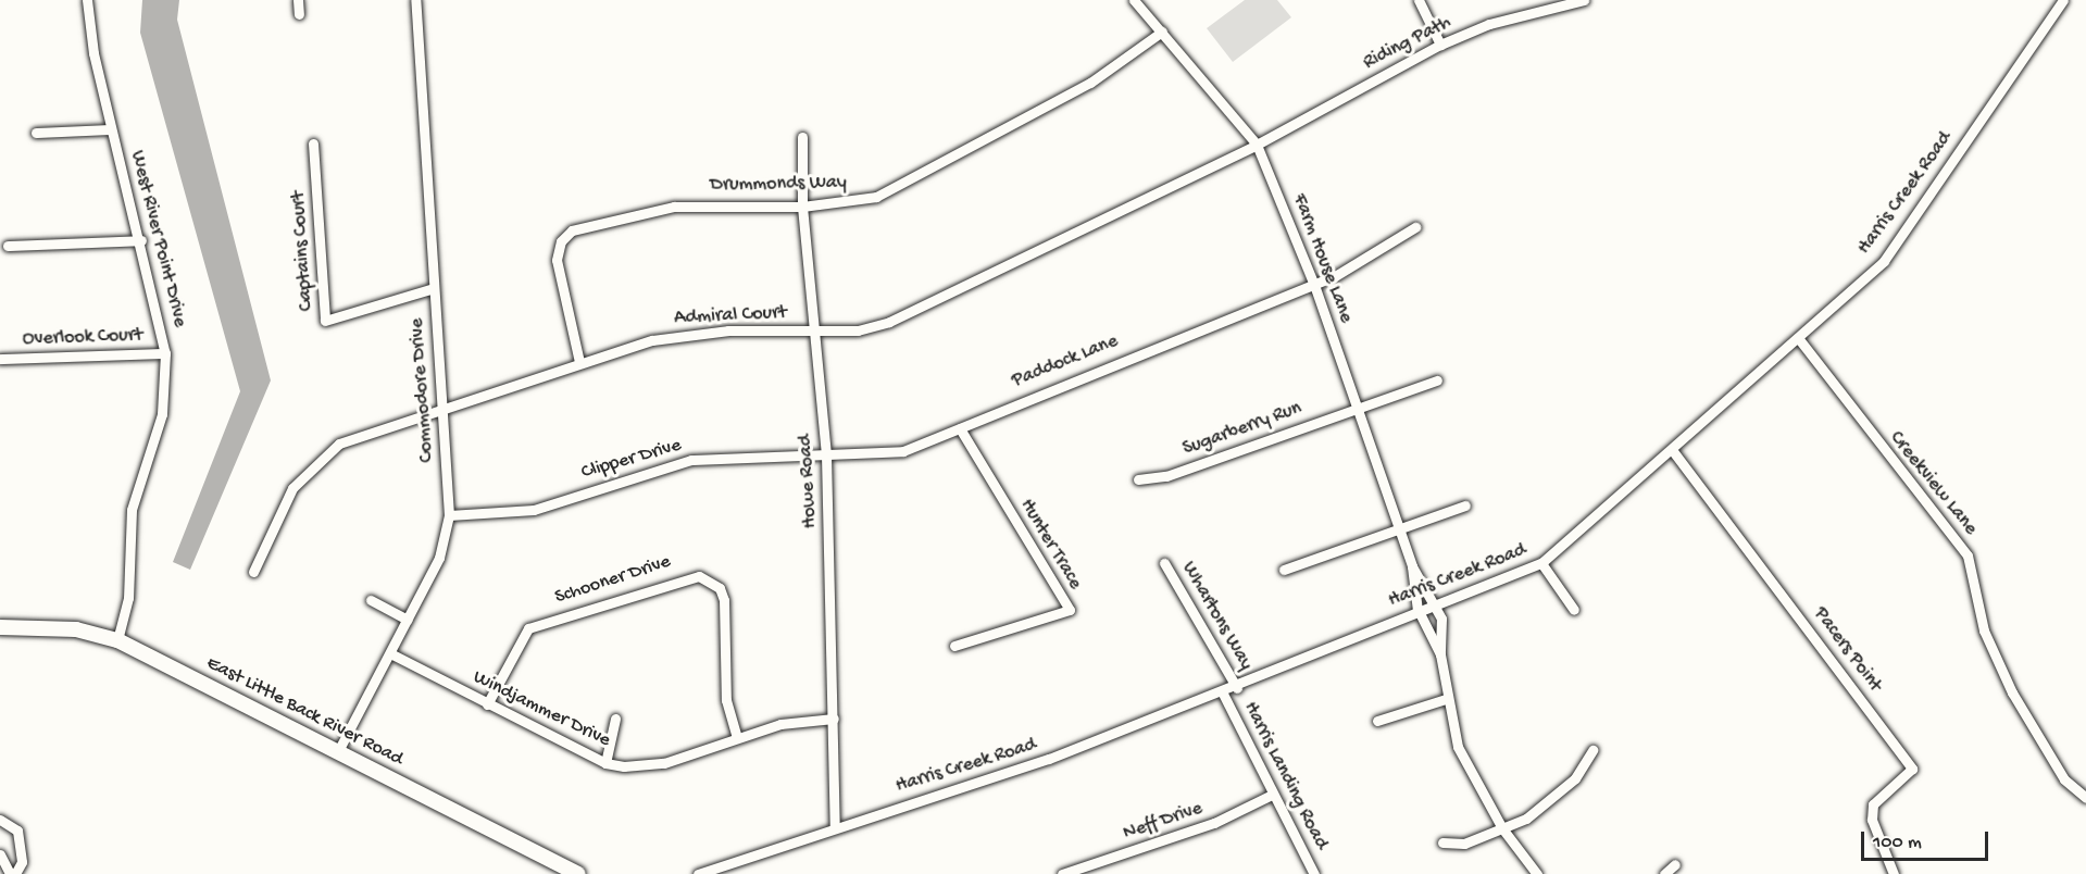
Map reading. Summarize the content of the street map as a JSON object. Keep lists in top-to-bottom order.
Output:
{
  "streets": {
    "street": [
      "Riding Path",
      "Drummonds Way",
      "Harris Creek Road",
      "West River Point Drive",
      "Captains Court",
      "Farm House Lane",
      "Admiral Court",
      "Overlook Court",
      "Paddock Lane",
      "Commodore Drive",
      "Sugarberry Run",
      "Clipper Drive",
      "Howe Road",
      "Creekview Lane",
      "Hunter Trace",
      "Schooner Drive",
      "Whartons Way",
      "Pacers Point",
      "Windjammer Drive",
      "East Little Back River Road",
      "Harris Landing Road",
      "Neff Drive"
    ]
  },
  "crossings": [
    ["Riding Path", "Farm House Lane"],
    ["Riding Path", "Admiral Court"],
    ["Drummonds Way", "Farm House Lane"],
    ["Drummonds Way", "Admiral Court"],
    ["Drummonds Way", "Howe Road"],
    ["Harris Creek Road", "Farm House Lane"],
    ["Harris Creek Road", "Howe Road"],
    ["Harris Creek Road", "Creekview Lane"],
    ["Harris Creek Road", "Whartons Way"],
    ["Harris Creek Road", "Pacers Point"],
    ["Harris Creek Road", "Harris Landing Road"],
    ["West River Point Drive", "Overlook Court"],
    ["West River Point Drive", "East Little Back River Road"],
    ["Captains Court", "Commodore Drive"],
    ["Farm House Lane", "Admiral Court"],
    ["Farm House Lane", "Paddock Lane"],
    ["Farm House Lane", "Sugarberry Run"],
    ["Admiral Court", "Commodore Drive"],
    ["Admiral Court", "Howe Road"],
    ["Paddock Lane", "Clipper Drive"],
    ["Paddock Lane", "Howe Road"],
    ["Paddock Lane", "Hunter Trace"],
    ["Commodore Drive", "Clipper Drive"],
    ["Commodore Drive", "Windjammer Drive"],
    ["Commodore Drive", "East Little Back River Road"],
    ["Clipper Drive", "Howe Road"],
    ["Howe Road", "Windjammer Drive"],
    ["Schooner Drive", "Windjammer Drive"],
    ["Harris Landing Road", "Neff Drive"]
  ],
  "scale_bar": "100 m"
}
